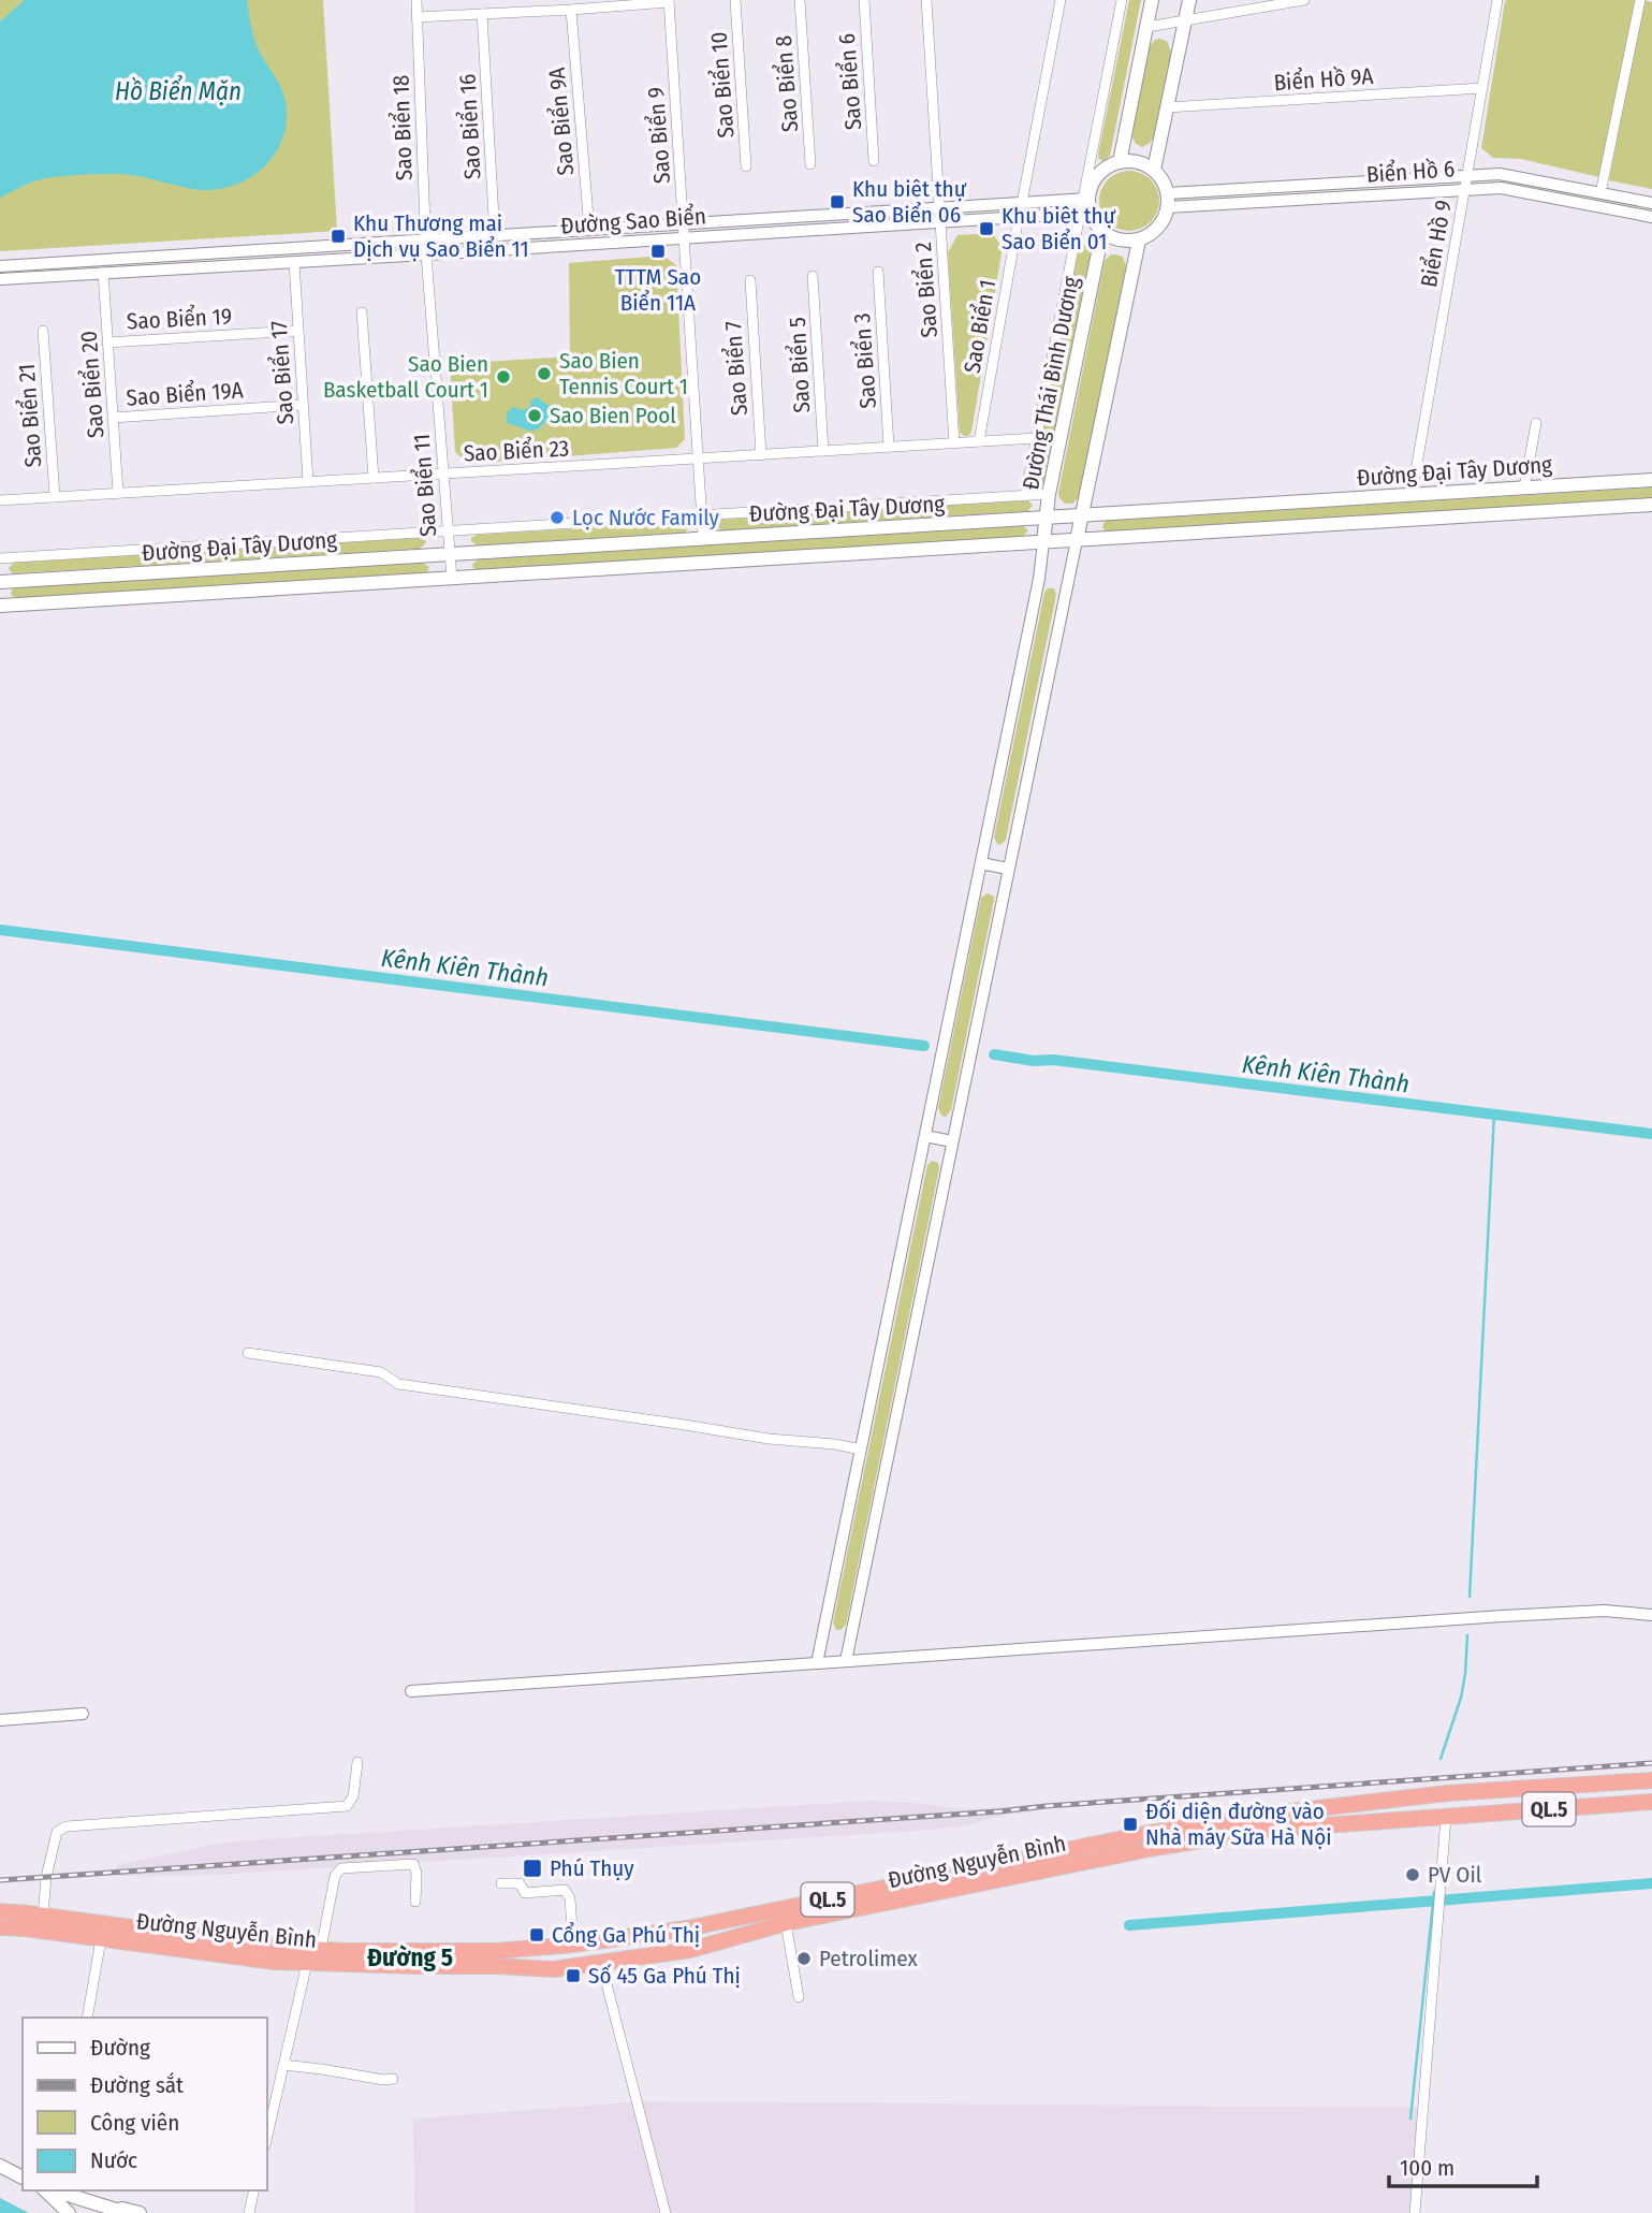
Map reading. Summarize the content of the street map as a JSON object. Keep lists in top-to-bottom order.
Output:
{
  "streets": {
    "highway": ["QL.5", "Đường Nguyễn Bình"],
    "main road": ["Đường Thái Bình Dương", "Đường Đại Tây Dương"],
    "street": [
      "Biển Hồ 9A",
      "Sao Biển 6",
      "Sao Biển 8",
      "Sao Biển 10",
      "Sao Biển 9A",
      "Sao Biển 16",
      "Sao Biển 18",
      "Sao Biển 9",
      "Biển Hồ 6",
      "Đường Sao Biển",
      "Biển Hồ 9",
      "Sao Biển 2",
      "Sao Biển 19",
      "Sao Biển 1",
      "Sao Biển 3",
      "Sao Biển 5",
      "Sao Biển 7",
      "Sao Biển 17",
      "Sao Biển 20",
      "Sao Biển 19A",
      "Sao Biển 21",
      "Sao Biển 23",
      "Sao Biển 11"
    ]
  },
  "crossings": [
    ["Biển Hồ 9A", "Biển Hồ 9"],
    ["Sao Biển 9A", "Đường Sao Biển"],
    ["Sao Biển 16", "Đường Sao Biển"],
    ["Sao Biển 18", "Đường Sao Biển"],
    ["Sao Biển 18", "Sao Biển 11"],
    ["Sao Biển 9", "Đường Sao Biển"],
    ["Sao Biển 9", "Sao Biển 23"],
    ["Sao Biển 9", "Đường Đại Tây Dương"],
    ["Biển Hồ 6", "Đường Sao Biển"],
    ["Biển Hồ 6", "Biển Hồ 9"],
    ["Biển Hồ 6", "Đường Thái Bình Dương"],
    ["Đường Sao Biển", "Sao Biển 2"],
    ["Đường Sao Biển", "Sao Biển 1"],
    ["Đường Sao Biển", "Sao Biển 17"],
    ["Đường Sao Biển", "Đường Thái Bình Dương"],
    ["Đường Sao Biển", "Sao Biển 20"],
    ["Đường Sao Biển", "Sao Biển 11"],
    ["Biển Hồ 9", "Đường Đại Tây Dương"],
    ["Sao Biển 2", "Sao Biển 23"],
    ["Sao Biển 19", "Sao Biển 17"],
    ["Sao Biển 19", "Sao Biển 20"],
    ["Sao Biển 1", "Sao Biển 23"],
    ["Sao Biển 3", "Sao Biển 23"],
    ["Sao Biển 5", "Sao Biển 23"],
    ["Sao Biển 7", "Sao Biển 23"],
    ["Sao Biển 17", "Sao Biển 19A"],
    ["Sao Biển 17", "Sao Biển 23"],
    ["Đường Thái Bình Dương", "Đường Đại Tây Dương"],
    ["Sao Biển 20", "Sao Biển 19A"],
    ["Sao Biển 20", "Sao Biển 23"],
    ["Sao Biển 21", "Sao Biển 23"],
    ["Sao Biển 23", "Sao Biển 11"],
    ["Đường Đại Tây Dương", "Sao Biển 11"]
  ],
  "districts": ["Đường 5"],
  "water": ["Hồ Biển Mặn", "Kênh Kiên Thành"],
  "places": {
    "transit": [
      "Khu biệt thự Sao Biển 06",
      "Khu biệt thự Sao Biển 01",
      "Khu Thương mại Dịch vụ Sao Biển 11",
      "TTTM Sao Biển 11A",
      "Đối diện đường vào Nhà máy Sữa Hà Nội",
      "Phú Thụy",
      "Cổng Ga Phú Thị",
      "Số 45 Ga Phú Thị"
    ],
    "other": [
      "Sao Bien Tennis Court 1",
      "Sao Bien Basketball Court 1",
      "Sao Bien Pool",
      "Lọc Nước Family",
      "PV Oil",
      "Petrolimex"
    ]
  },
  "legend": [
    "Đường",
    "Đường sắt",
    "Công viên",
    "Nước"
  ],
  "scale_bar": "100 m"
}
